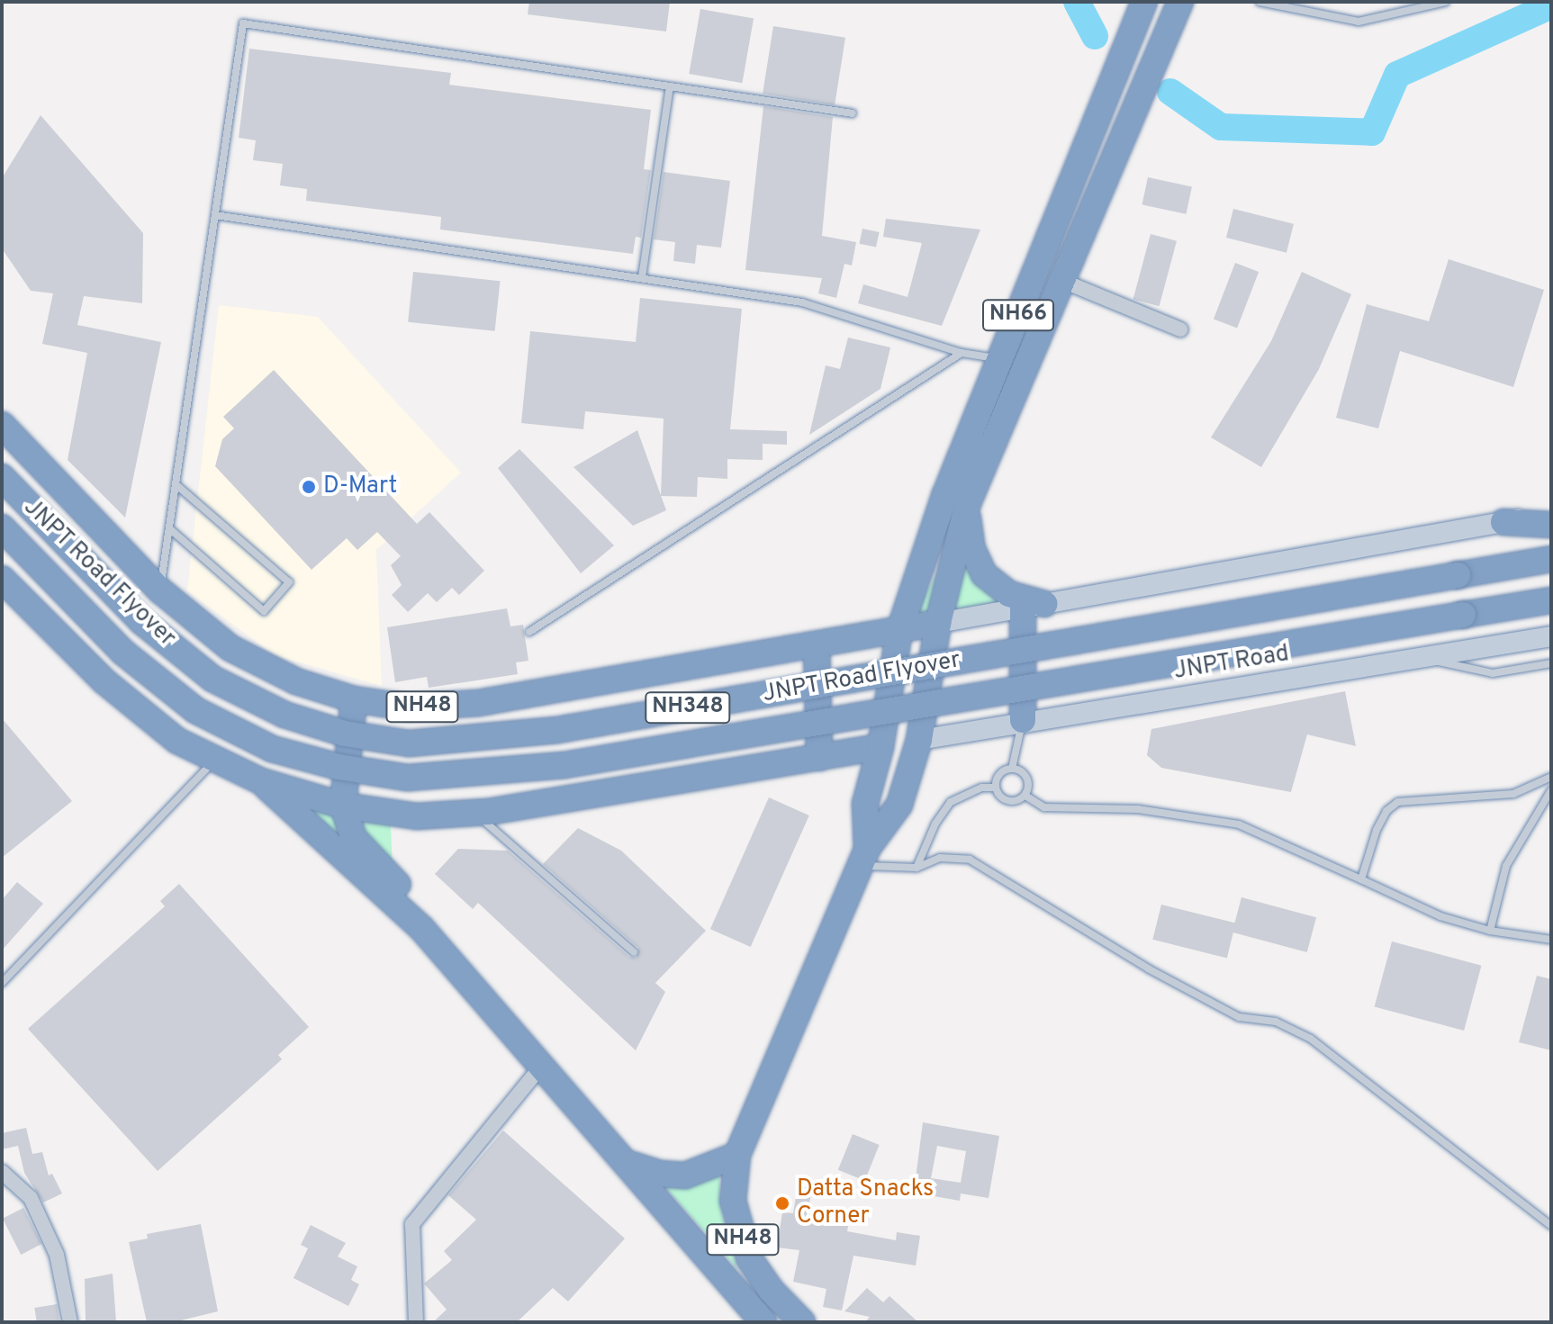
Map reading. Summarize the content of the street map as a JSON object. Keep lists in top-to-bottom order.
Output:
{
  "streets": {
    "highway": [
      "NH66",
      "JNPT Road Flyover",
      "NH48",
      "NH348"
    ],
    "street": ["JNPT Road"]
  },
  "crossings": [
    ["NH66", "NH48"]
  ],
  "places": ["D-Mart", "Datta Snacks Corner"]
}
